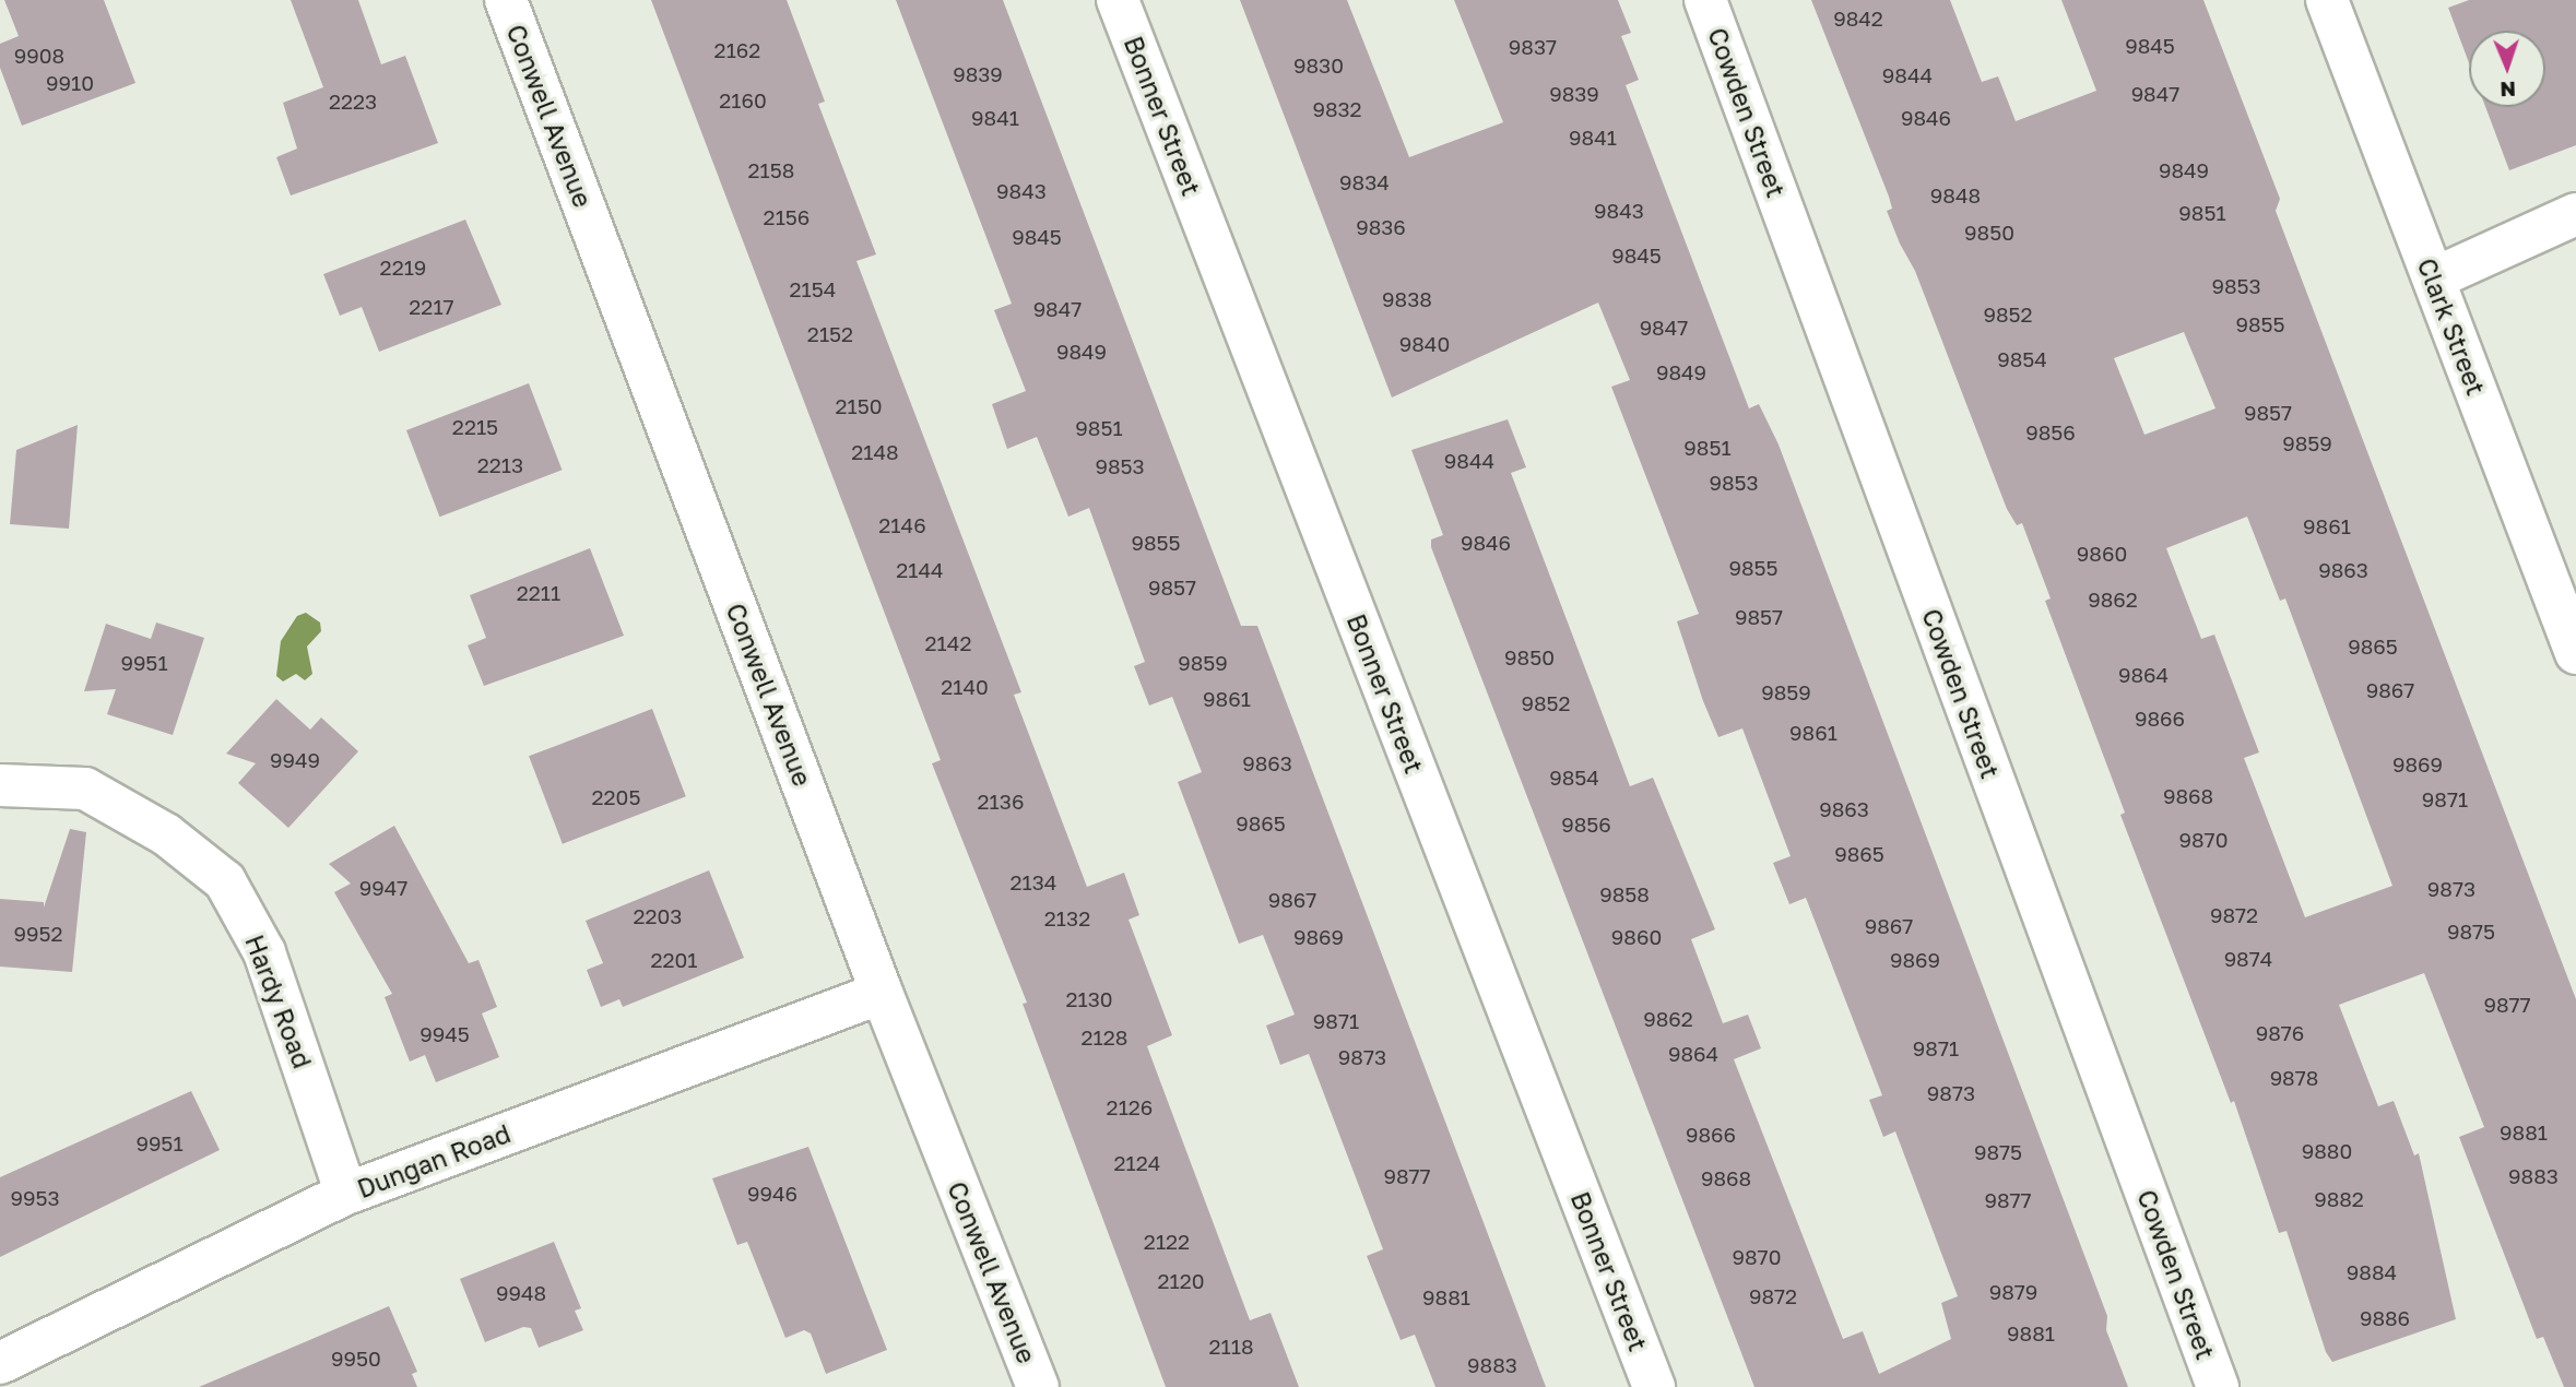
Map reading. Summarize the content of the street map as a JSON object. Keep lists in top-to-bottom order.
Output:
{
  "streets": {
    "street": [
      "Cowden Street",
      "Conwell Avenue",
      "Bonner Street",
      "Clark Street",
      "Hardy Road",
      "Dungan Road"
    ]
  },
  "crossings": [
    ["Conwell Avenue", "Dungan Road"],
    ["Hardy Road", "Dungan Road"]
  ],
  "house_numbers": [
    "9842",
    "9845",
    "9837",
    "2162",
    "9908",
    "9830",
    "9839",
    "9844",
    "9910",
    "9839",
    "9847",
    "2160",
    "2223",
    "9832",
    "9841",
    "9846",
    "9841",
    "2158",
    "9849",
    "9834",
    "9843",
    "9848",
    "9843",
    "9851",
    "2156",
    "9836",
    "9850",
    "9845",
    "9845",
    "2219",
    "9853",
    "2154",
    "9838",
    "2217",
    "9847",
    "9852",
    "9855",
    "9847",
    "2152",
    "9840",
    "9849",
    "9854",
    "9849",
    "2150",
    "9857",
    "2215",
    "9851",
    "9856",
    "9859",
    "9851",
    "2148",
    "9844",
    "2213",
    "9853",
    "9853",
    "2146",
    "9861",
    "9855",
    "9846",
    "9860",
    "9855",
    "2144",
    "9863",
    "9857",
    "2211",
    "9862",
    "9857",
    "2142",
    "9865",
    "9850",
    "9951",
    "9859",
    "9864",
    "2140",
    "9867",
    "9859",
    "9861",
    "9852",
    "9866",
    "9861",
    "9949",
    "9863",
    "9869",
    "9854",
    "9868",
    "2205",
    "9871",
    "2136",
    "9863",
    "9865",
    "9856",
    "9870",
    "9865",
    "2134",
    "9947",
    "9873",
    "9858",
    "9867",
    "9872",
    "2203",
    "2132",
    "9867",
    "9875",
    "9952",
    "9869",
    "9860",
    "9874",
    "2201",
    "9869",
    "2130",
    "9877",
    "9862",
    "9871",
    "9876",
    "9945",
    "2128",
    "9871",
    "9864",
    "9873",
    "9878",
    "9873",
    "2126",
    "9881",
    "9866",
    "9951",
    "9880",
    "9875",
    "2124",
    "9877",
    "9883",
    "9868",
    "9946",
    "9953",
    "9882",
    "9877",
    "2122",
    "9870",
    "9884",
    "2120",
    "9879",
    "9948",
    "9872",
    "9881",
    "9886",
    "9881",
    "2118",
    "9950",
    "9883"
  ],
  "north": "bottom"
}
